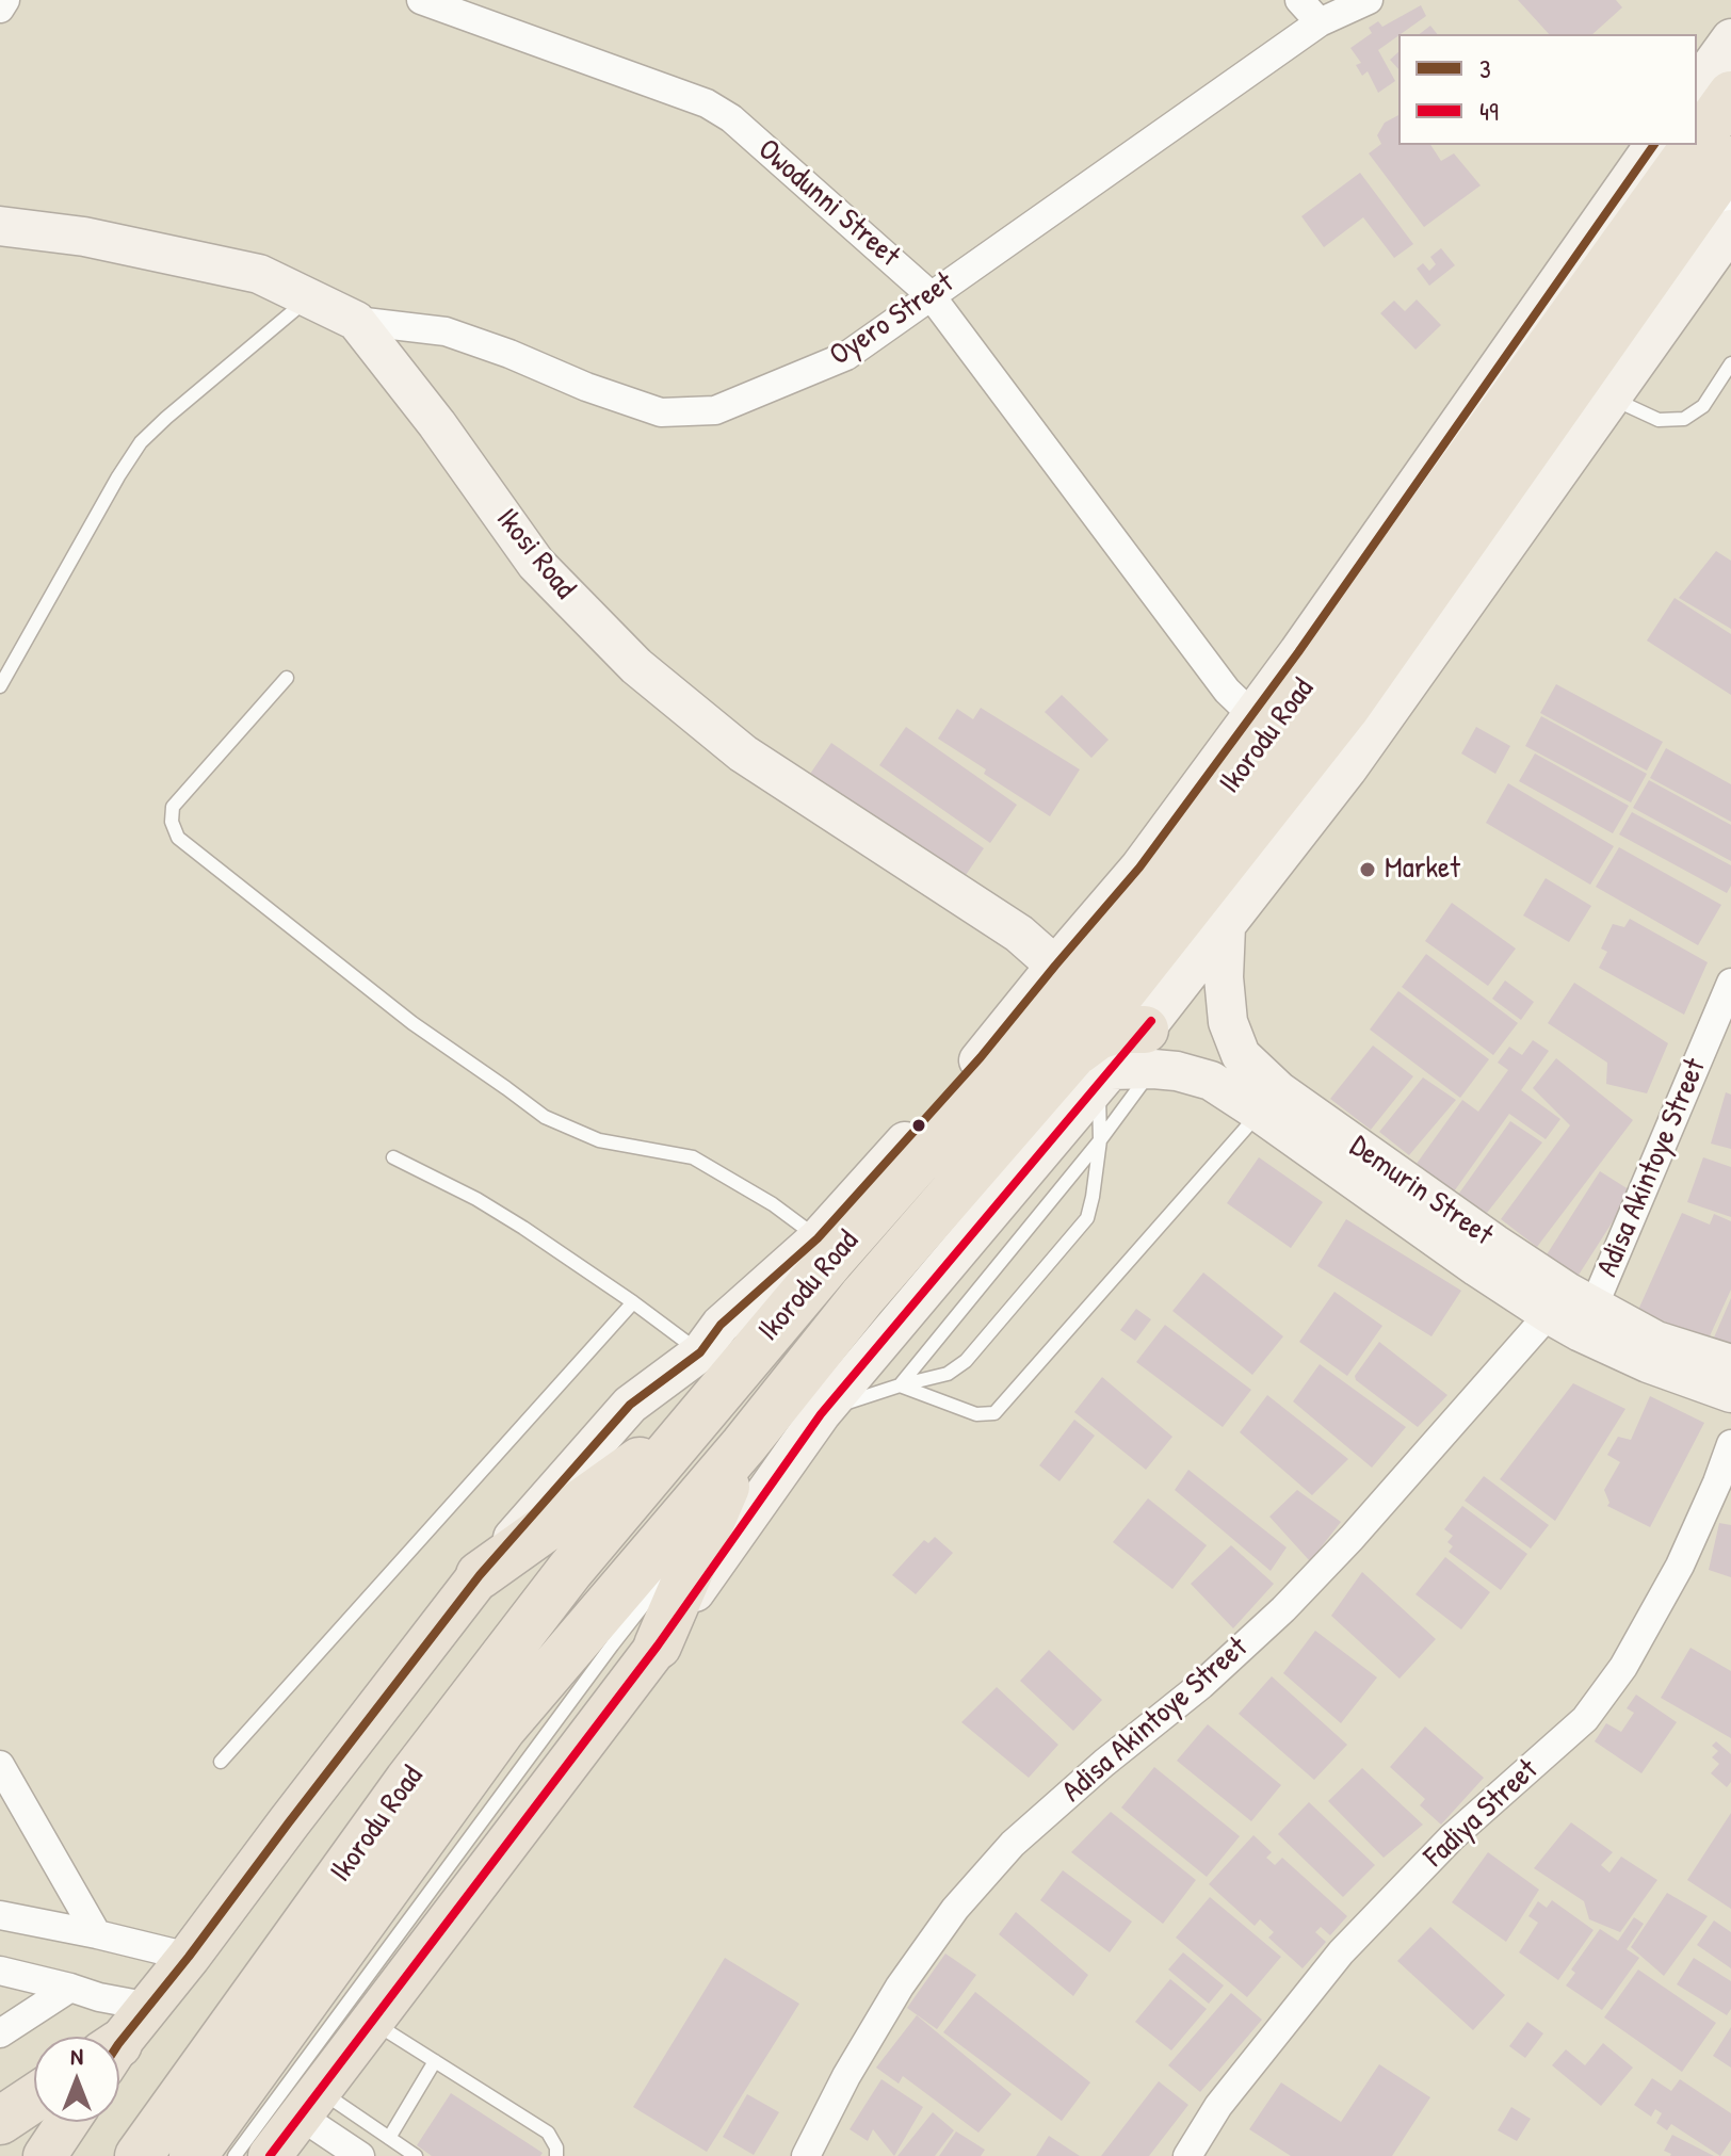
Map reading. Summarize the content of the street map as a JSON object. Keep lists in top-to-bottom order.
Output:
{
  "streets": {
    "highway": ["Ikorodu Road"],
    "street": [
      "Owodunni Street",
      "Oyero Street",
      "Ikosi Road",
      "Adisa Akintoye Street",
      "Demurin Street",
      "Fadiya Street"
    ]
  },
  "crossings": [
    ["Owodunni Street", "Oyero Street"],
    ["Owodunni Street", "Ikorodu Road"],
    ["Oyero Street", "Ikosi Road"],
    ["Ikosi Road", "Ikorodu Road"],
    ["Ikorodu Road", "Demurin Street"],
    ["Adisa Akintoye Street", "Demurin Street"]
  ],
  "places": ["Market"],
  "lines": ["transit line 3", "transit line 49"],
  "legend": ["3", "49"],
  "north": "top"
}
